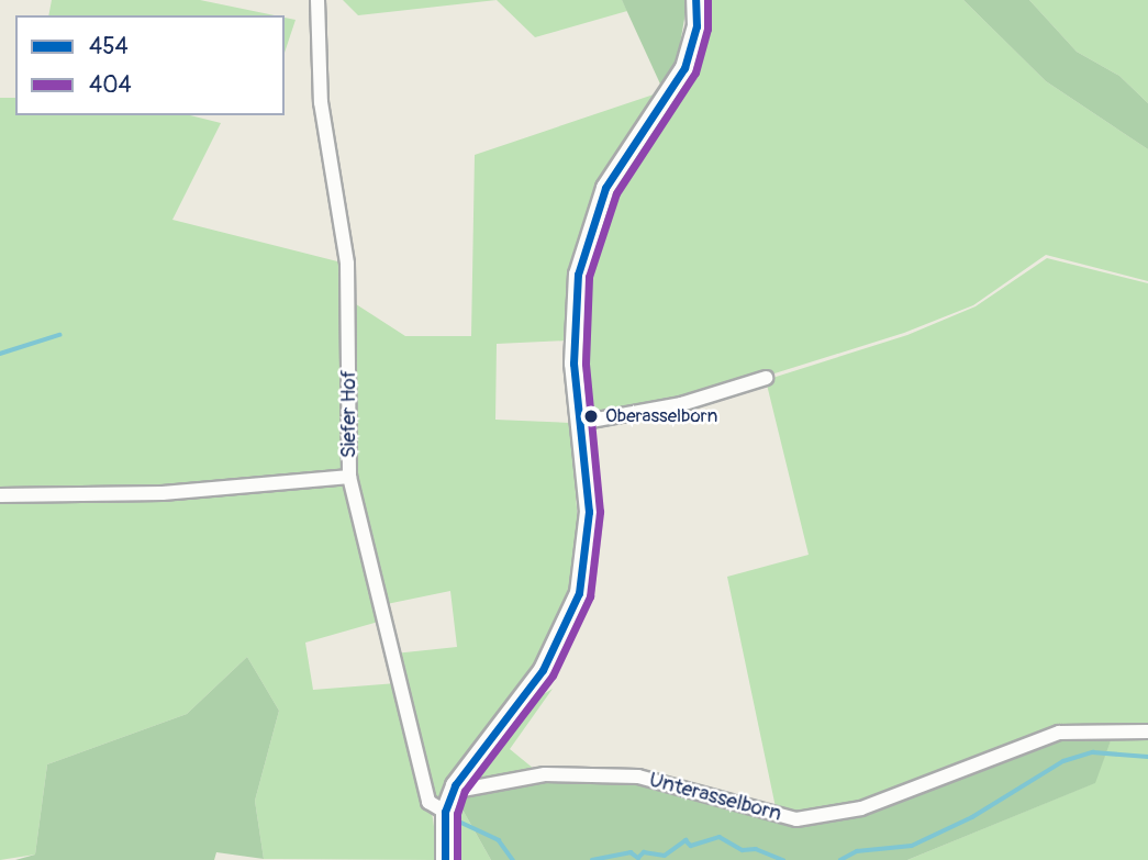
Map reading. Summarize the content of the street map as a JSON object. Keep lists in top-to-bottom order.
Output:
{
  "streets": {
    "street": ["Siefer Hof", "Unterasselborn"]
  },
  "places": ["Oberasselborn"],
  "lines": ["transit line 454", "transit line 404"],
  "legend": ["454", "404"]
}
